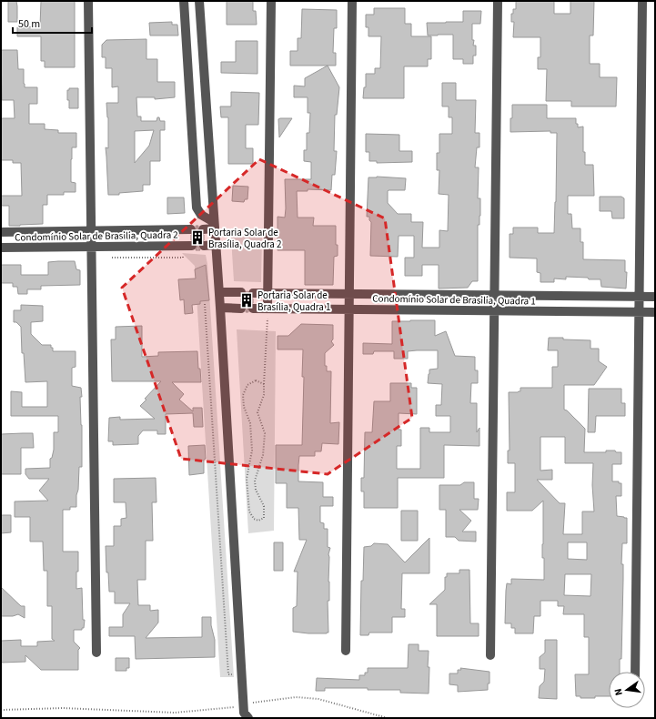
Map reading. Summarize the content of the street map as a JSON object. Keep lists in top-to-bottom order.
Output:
{
  "streets": {
    "street": ["Condomínio Solar de Brasilia, Quadra 2", "Condomínio Solar de Brasilia, Quadra 1"]
  },
  "places": {
    "building": ["Portaria Solar de Brasília, Quadra 2", "Portaria Solar de Brasília, Quadra 1"]
  },
  "scale_bar": "50 m",
  "north": "left"
}
